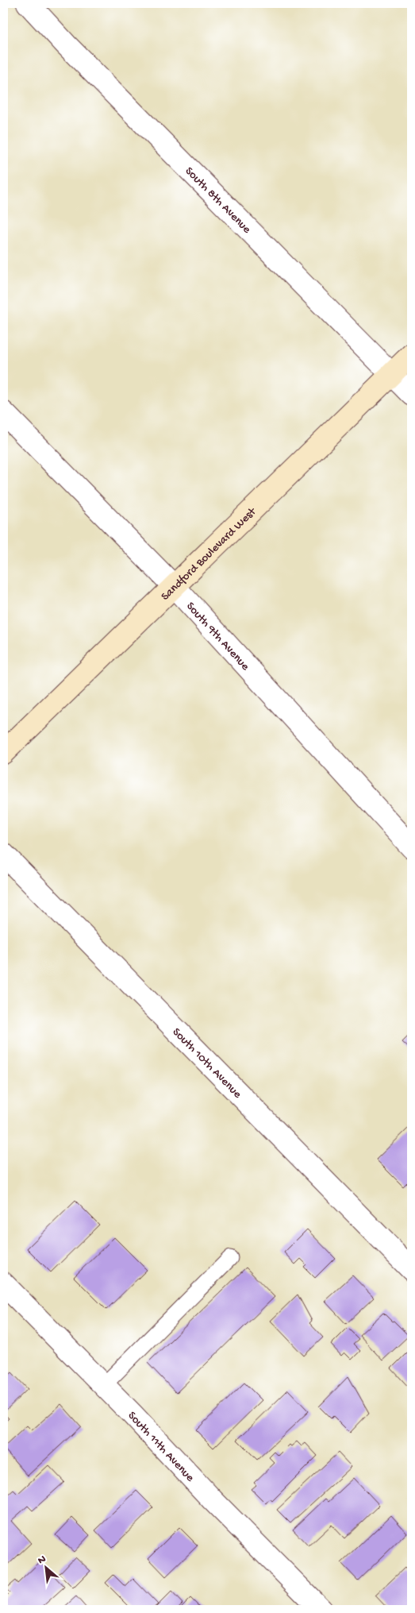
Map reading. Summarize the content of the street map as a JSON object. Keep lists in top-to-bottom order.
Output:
{
  "streets": {
    "street": [
      "South 8th Avenue",
      "Sandford Boulevard West",
      "South 9th Avenue",
      "South 10th Avenue",
      "South 11th Avenue"
    ]
  },
  "crossings": [
    ["South 8th Avenue", "Sandford Boulevard West"],
    ["Sandford Boulevard West", "South 9th Avenue"]
  ],
  "north": "top left"
}
